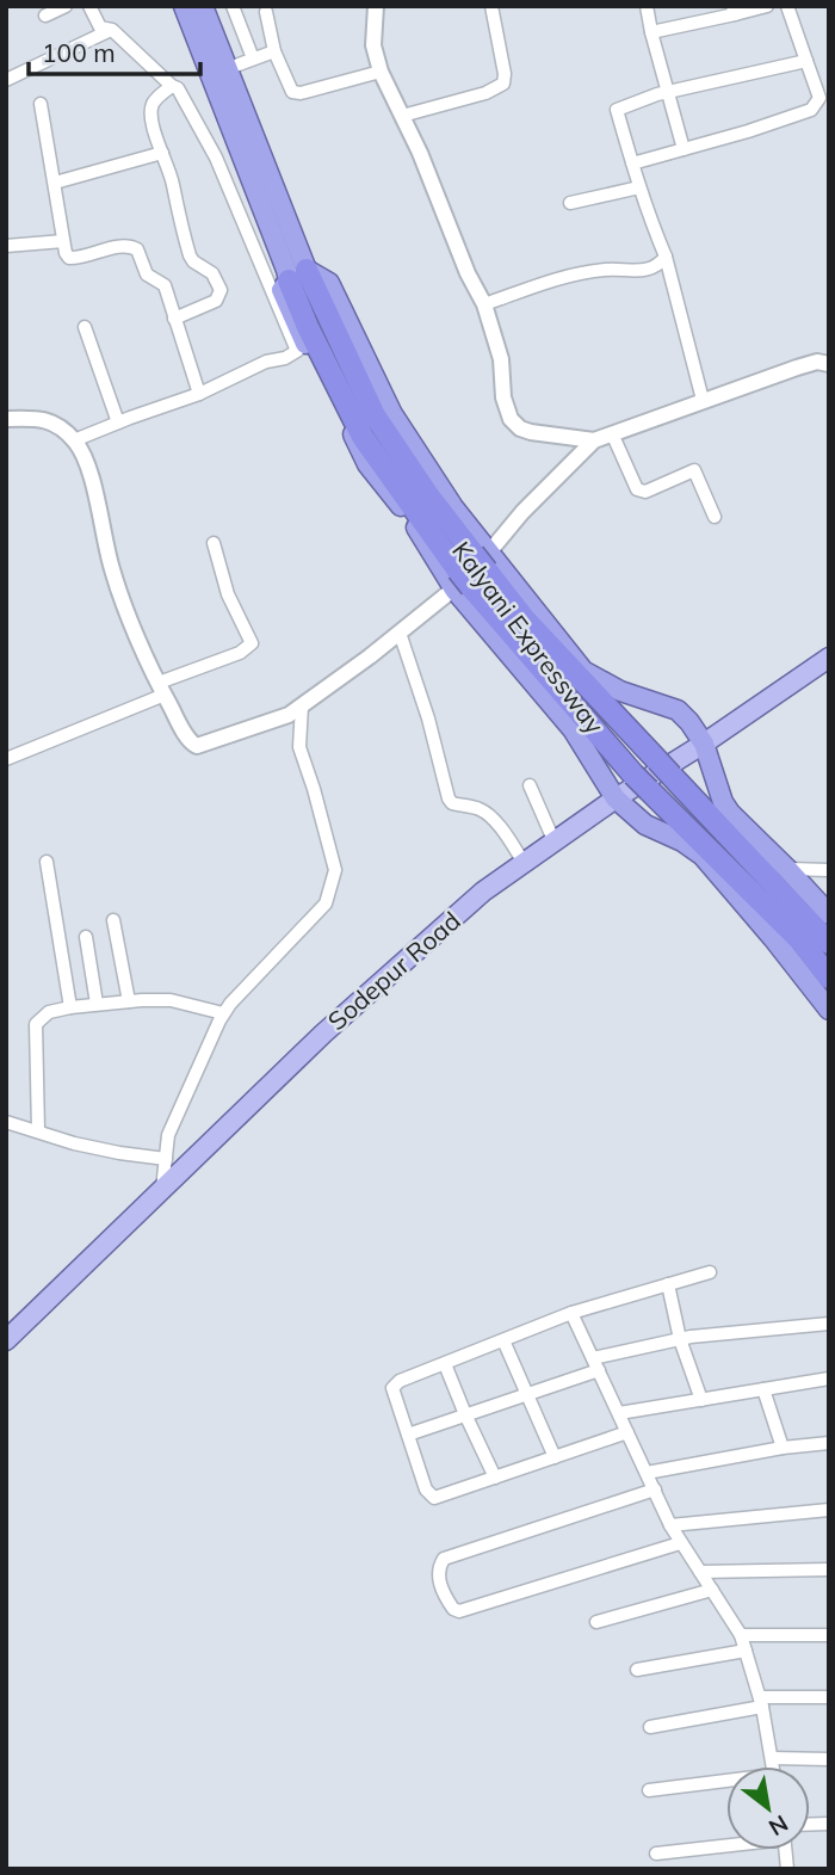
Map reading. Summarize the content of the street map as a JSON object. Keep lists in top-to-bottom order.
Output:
{
  "streets": {
    "highway": ["Kalyani Expressway"],
    "main road": ["Sodepur Road"]
  },
  "crossings": [
    ["Kalyani Expressway", "Sodepur Road"]
  ],
  "scale_bar": "100 m",
  "north": "bottom right"
}
